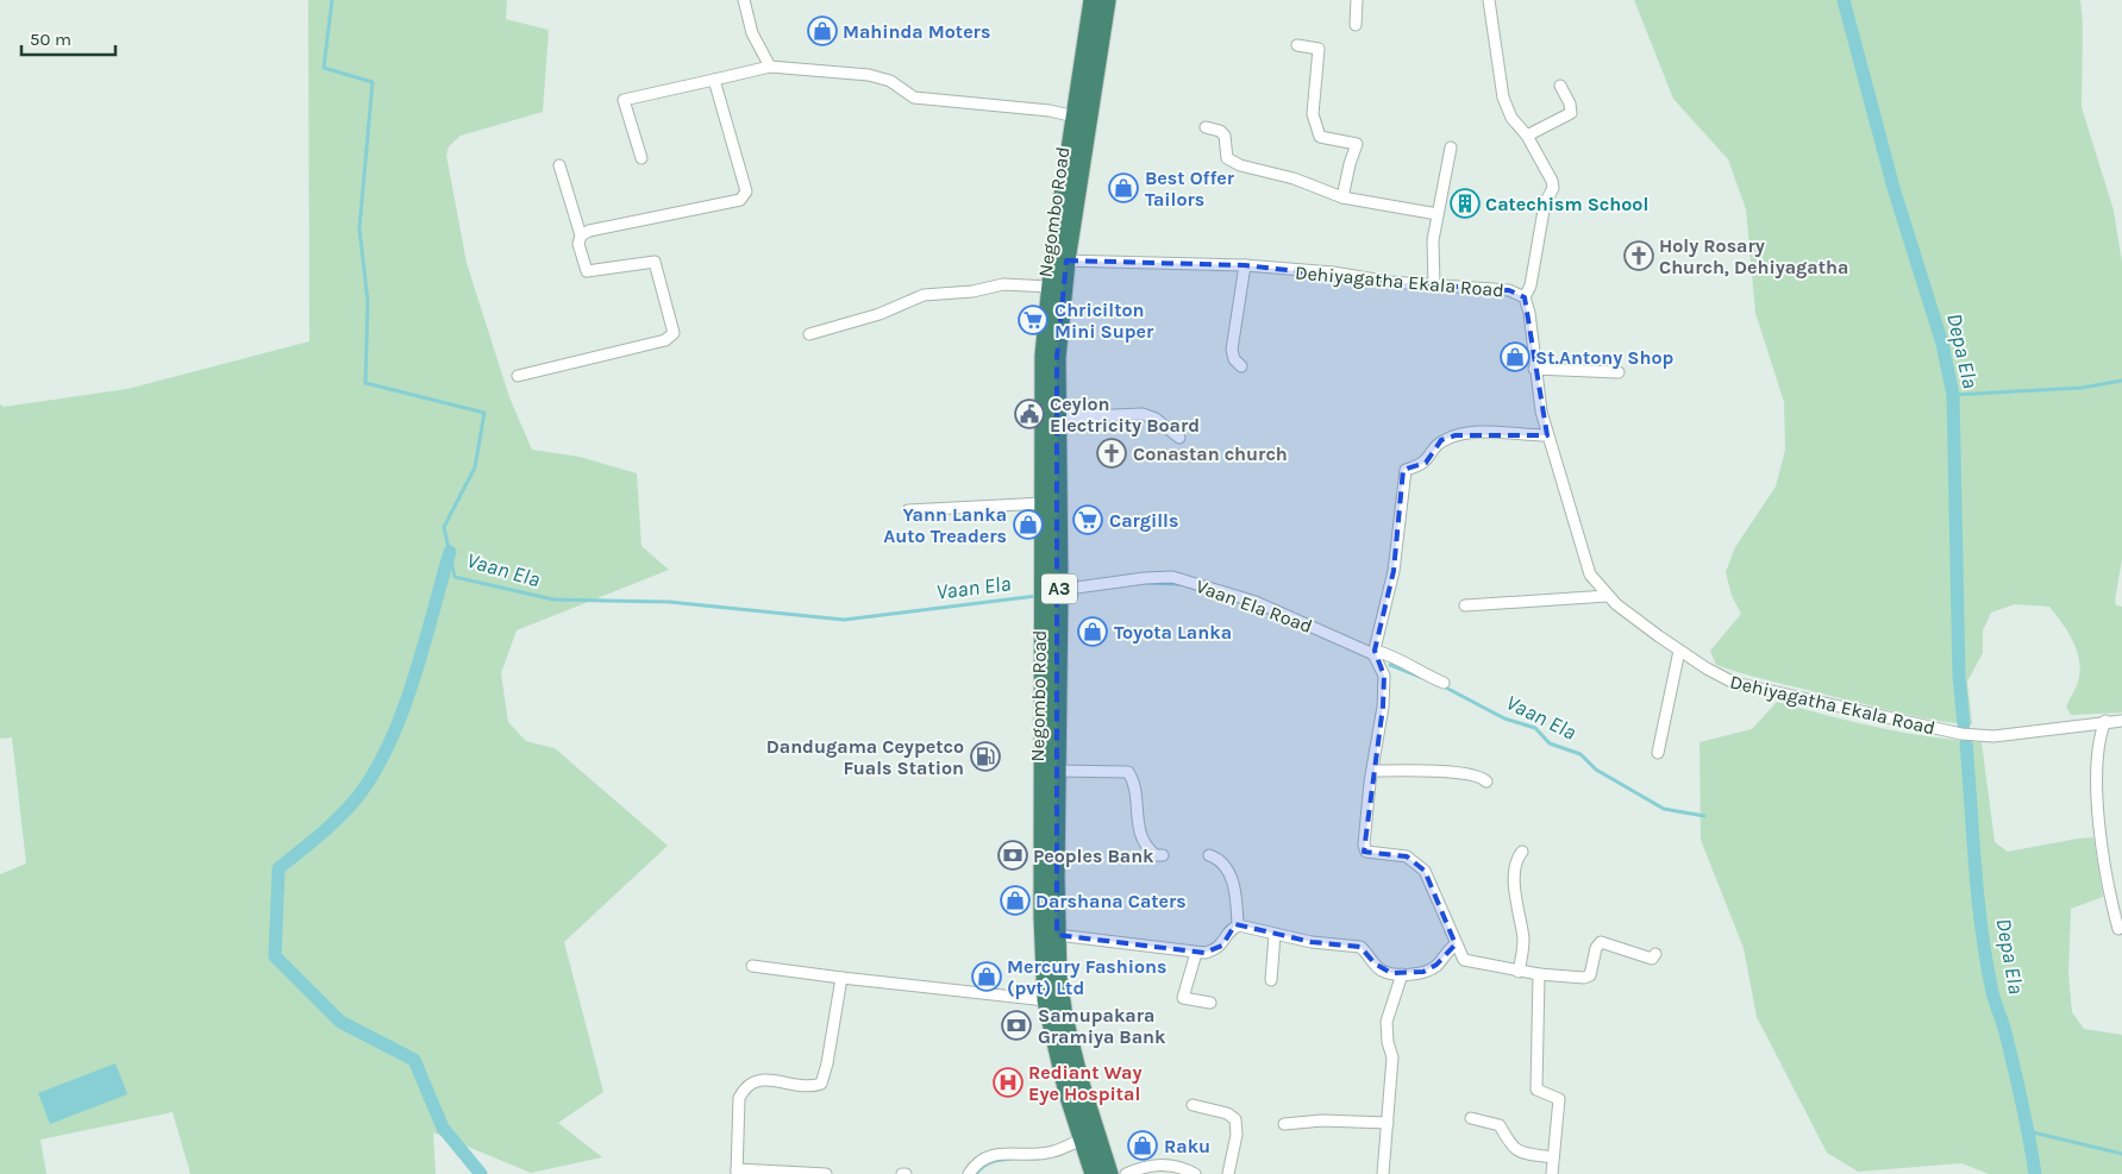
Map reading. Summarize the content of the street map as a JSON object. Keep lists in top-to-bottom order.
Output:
{
  "streets": {
    "highway": ["Negombo Road", "A3"],
    "street": ["Dehiyagatha Ekala Road", "Vaan Ela Road"]
  },
  "crossings": [
    ["Negombo Road", "Dehiyagatha Ekala Road"],
    ["Negombo Road", "Vaan Ela Road"]
  ],
  "water": ["Depa Ela", "Vaan Ela"],
  "places": {
    "shop": [
      "Mahinda Moters",
      "Best Offer Tailors",
      "St.Antony Shop",
      "Yann Lanka Auto Treaders",
      "Toyota Lanka",
      "Darshana Caters",
      "Mercury Fashions (pvt) Ltd",
      "Raku"
    ],
    "building": ["Catechism School"],
    "church": ["Holy Rosary Church, Dehiyagatha", "Conastan church"],
    "supermarket": ["Chricilton Mini Super", "Cargills"],
    "public building": ["Ceylon Electricity Board"],
    "fuel station": ["Dandugama Ceypetco Fuals Station"],
    "bank": ["Peoples Bank", "Samupakara Gramiya Bank"],
    "hospital": ["Rediant Way Eye Hospital"]
  },
  "scale_bar": "50 m"
}
